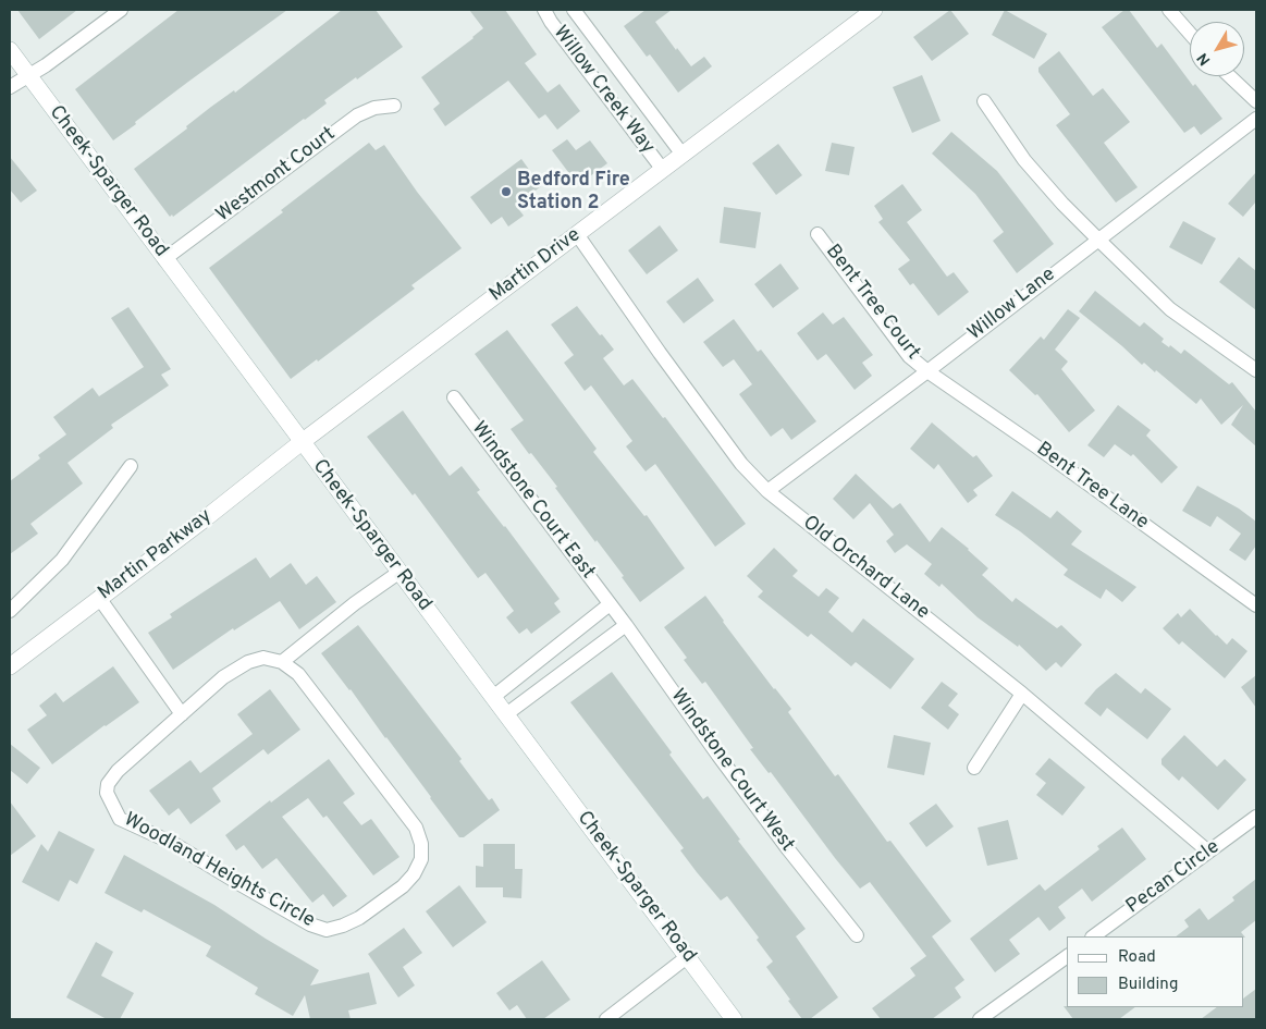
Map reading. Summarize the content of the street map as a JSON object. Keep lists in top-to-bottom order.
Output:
{
  "streets": {
    "main road": ["Cheek-Sparger Road", "Martin Drive", "Martin Parkway"],
    "street": [
      "Willow Creek Way",
      "Westmont Court",
      "Bent Tree Court",
      "Willow Lane",
      "Bent Tree Lane",
      "Windstone Court East",
      "Old Orchard Lane",
      "Windstone Court West",
      "Woodland Heights Circle",
      "Pecan Circle"
    ]
  },
  "crossings": [
    ["Willow Creek Way", "Martin Drive"],
    ["Westmont Court", "Cheek-Sparger Road"],
    ["Cheek-Sparger Road", "Martin Drive"],
    ["Cheek-Sparger Road", "Martin Parkway"],
    ["Martin Drive", "Martin Parkway"],
    ["Martin Drive", "Old Orchard Lane"],
    ["Bent Tree Court", "Willow Lane"],
    ["Bent Tree Court", "Bent Tree Lane"],
    ["Willow Lane", "Bent Tree Lane"],
    ["Willow Lane", "Old Orchard Lane"],
    ["Windstone Court East", "Windstone Court West"],
    ["Old Orchard Lane", "Pecan Circle"]
  ],
  "places": ["Bedford Fire Station 2"],
  "legend": ["Road", "Building"],
  "north": "bottom left"
}
